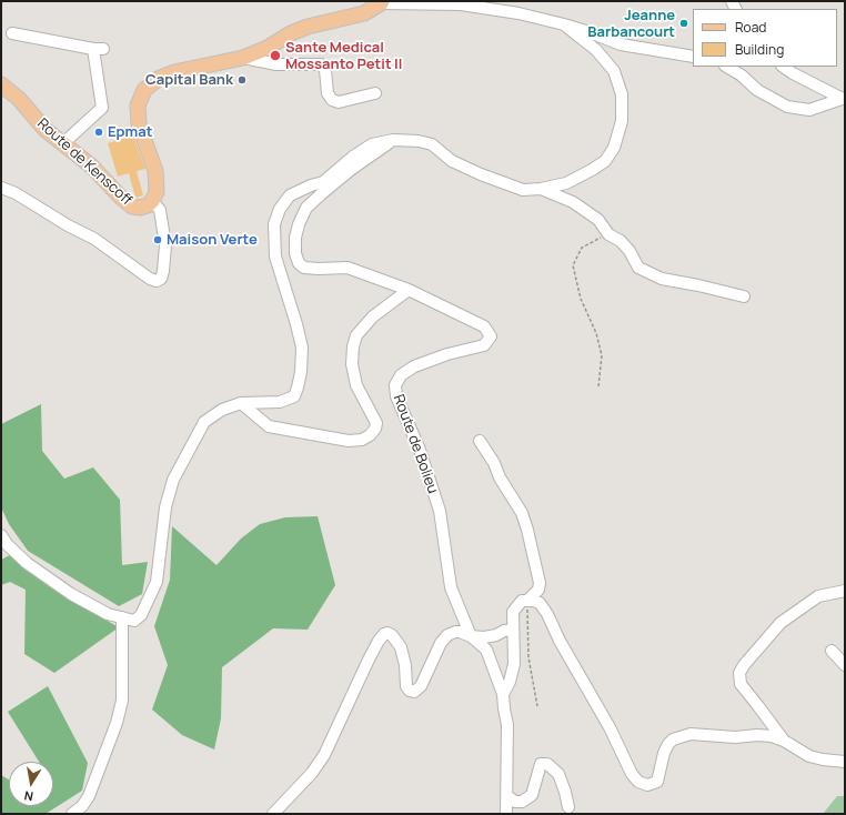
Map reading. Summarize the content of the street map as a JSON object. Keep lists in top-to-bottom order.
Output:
{
  "streets": {
    "main road": ["Route de Kenscoff"],
    "street": ["Route de Bolieu"]
  },
  "places": [
    "Jeanne Barbancourt",
    "Sante Medical Mossanto Petit II",
    "Capital Bank",
    "Epmat",
    "Maison Verte"
  ],
  "legend": ["Road", "Building"],
  "north": "bottom"
}
